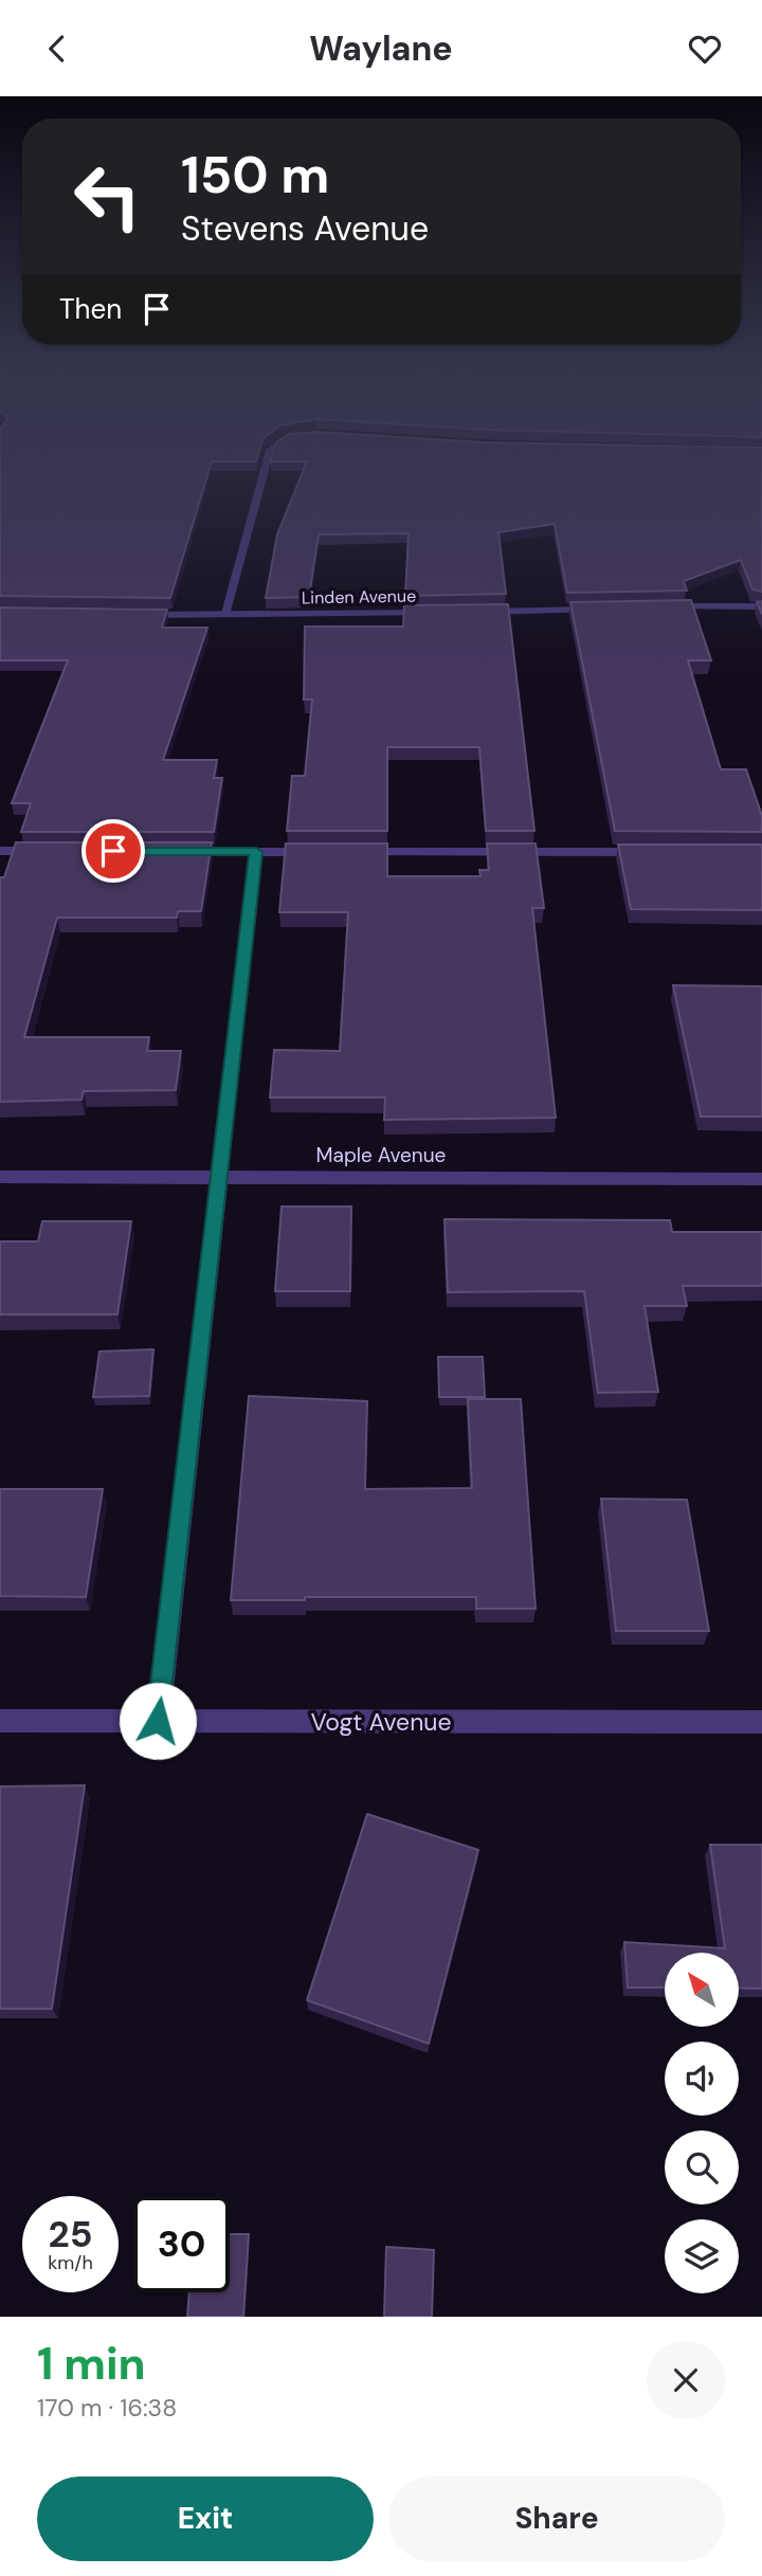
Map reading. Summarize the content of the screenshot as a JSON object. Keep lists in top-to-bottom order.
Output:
{
  "streets": {
    "street": ["Linden Avenue", "Maple Avenue", "Vogt Avenue"]
  },
  "north": "top left",
  "page": {
    "header": "Waylane",
    "turn": ["150 m", "Stevens Avenue"],
    "then": "Then",
    "speed": "25 km/h",
    "limit": "30",
    "heading": ["1 min", "170 m · 16:38"],
    "buttons": ["Exit", "Share"]
  }
}
